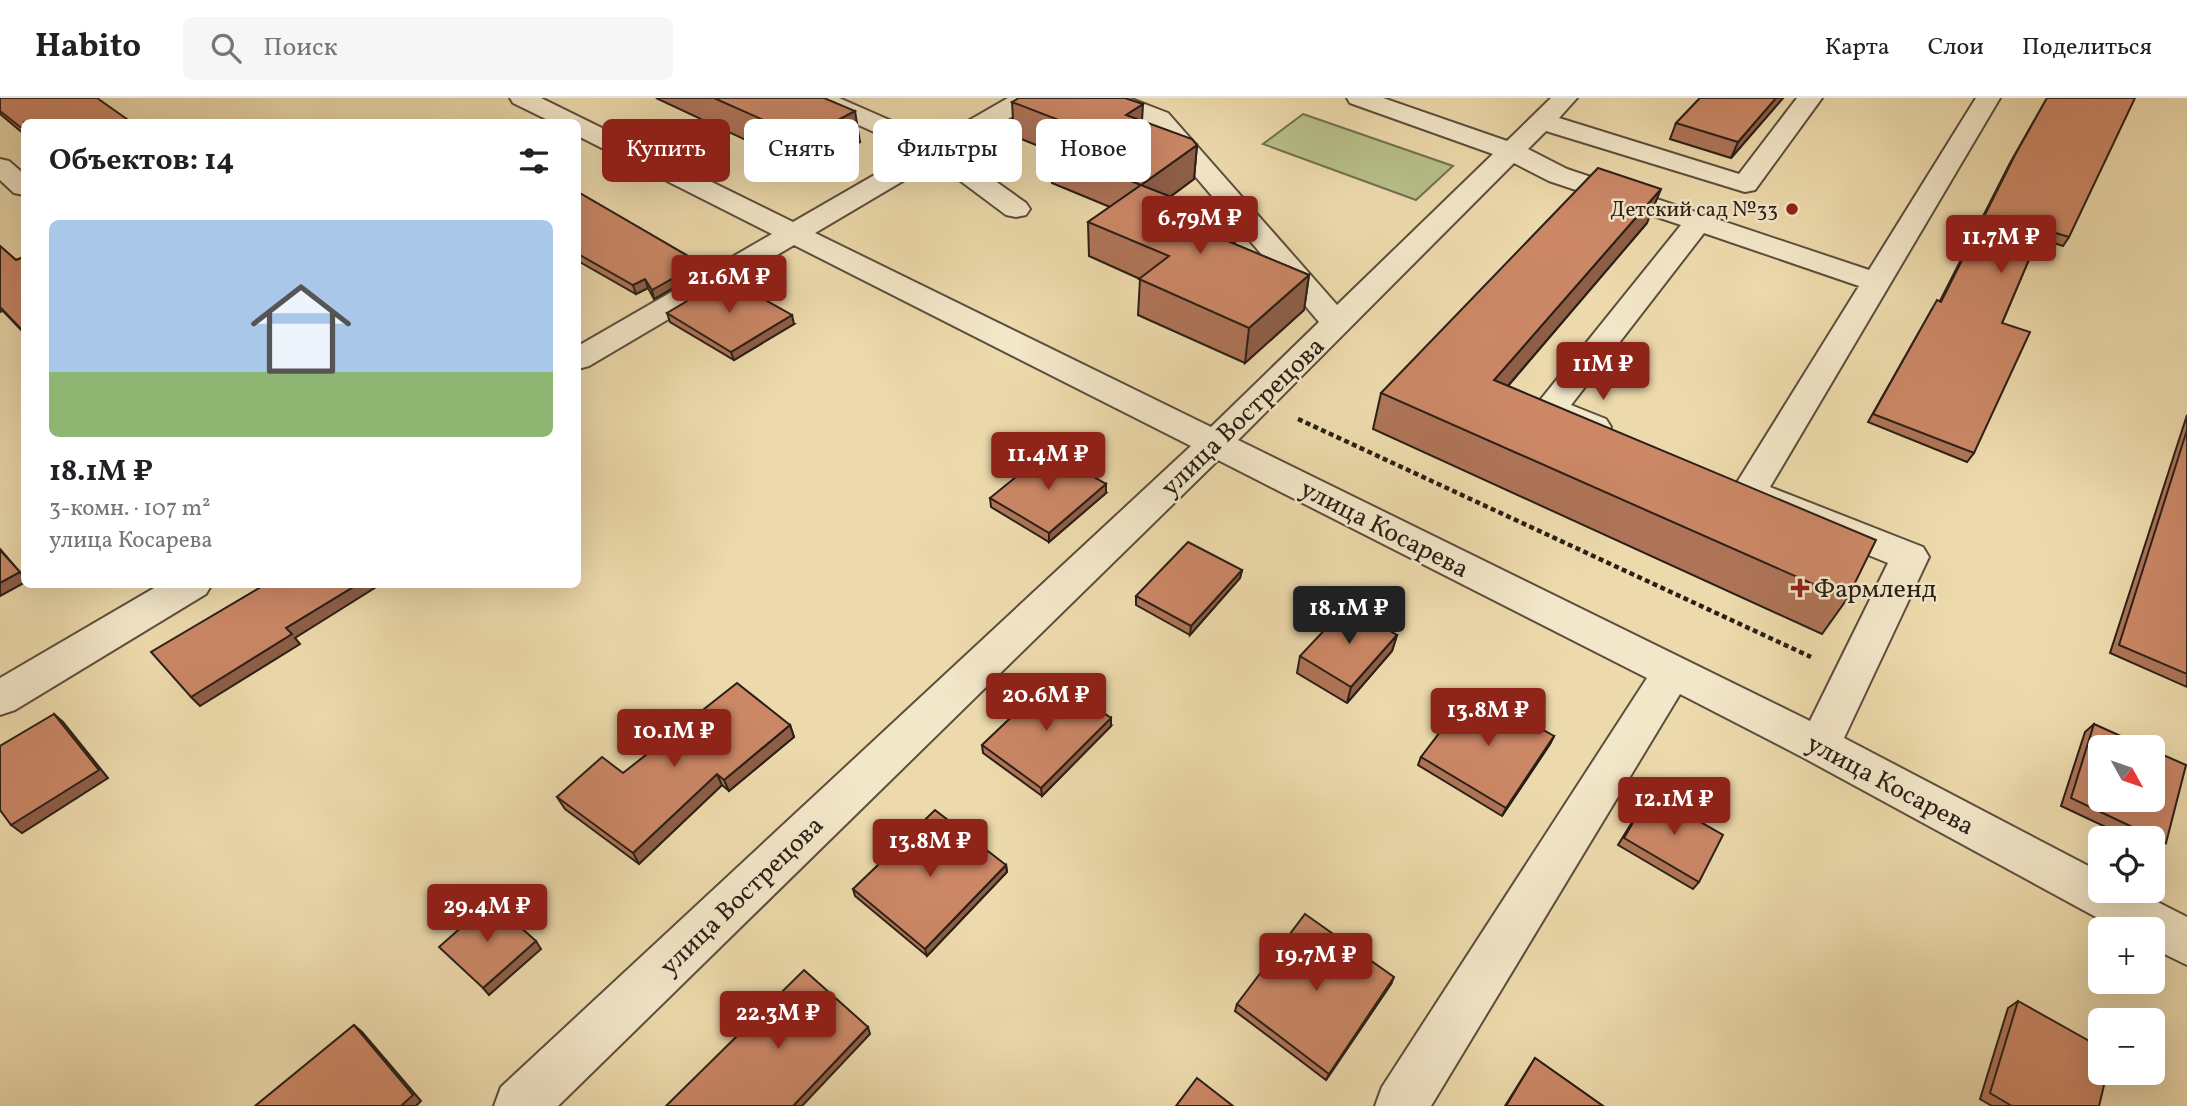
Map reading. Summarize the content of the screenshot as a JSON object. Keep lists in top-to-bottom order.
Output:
{
  "streets": {
    "street": ["улица Вострецова", "улица Косарева"]
  },
  "crossings": [
    ["улица Вострецова", "улица Косарева"]
  ],
  "places": {
    "other": ["Детский сад №33"],
    "health": ["Фармленд"]
  },
  "north": "bottom right",
  "page": {
    "header": "Habito",
    "search": "Поиск",
    "nav": ["Карта", "Слои", "Поделиться"],
    "chip": [
      "Купить",
      "Снять",
      "Фильтры",
      "Новое"
    ],
    "heading": "Объектов: 14",
    "price": [
      "6.79M ₽",
      "11.7M ₽",
      "21.6M ₽",
      "11M ₽",
      "11.4M ₽",
      "18.1M ₽",
      "20.6M ₽",
      "13.8M ₽",
      "10.1M ₽",
      "12.1M ₽",
      "13.8M ₽",
      "29.4M ₽",
      "19.7M ₽",
      "22.3M ₽"
    ],
    "list": [
      {
        "name": "18.1M ₽",
        "note": "3-комн. · 107 m² · улица Косарева"
      }
    ],
    "map_buttons": ["+", "−"]
  }
}
